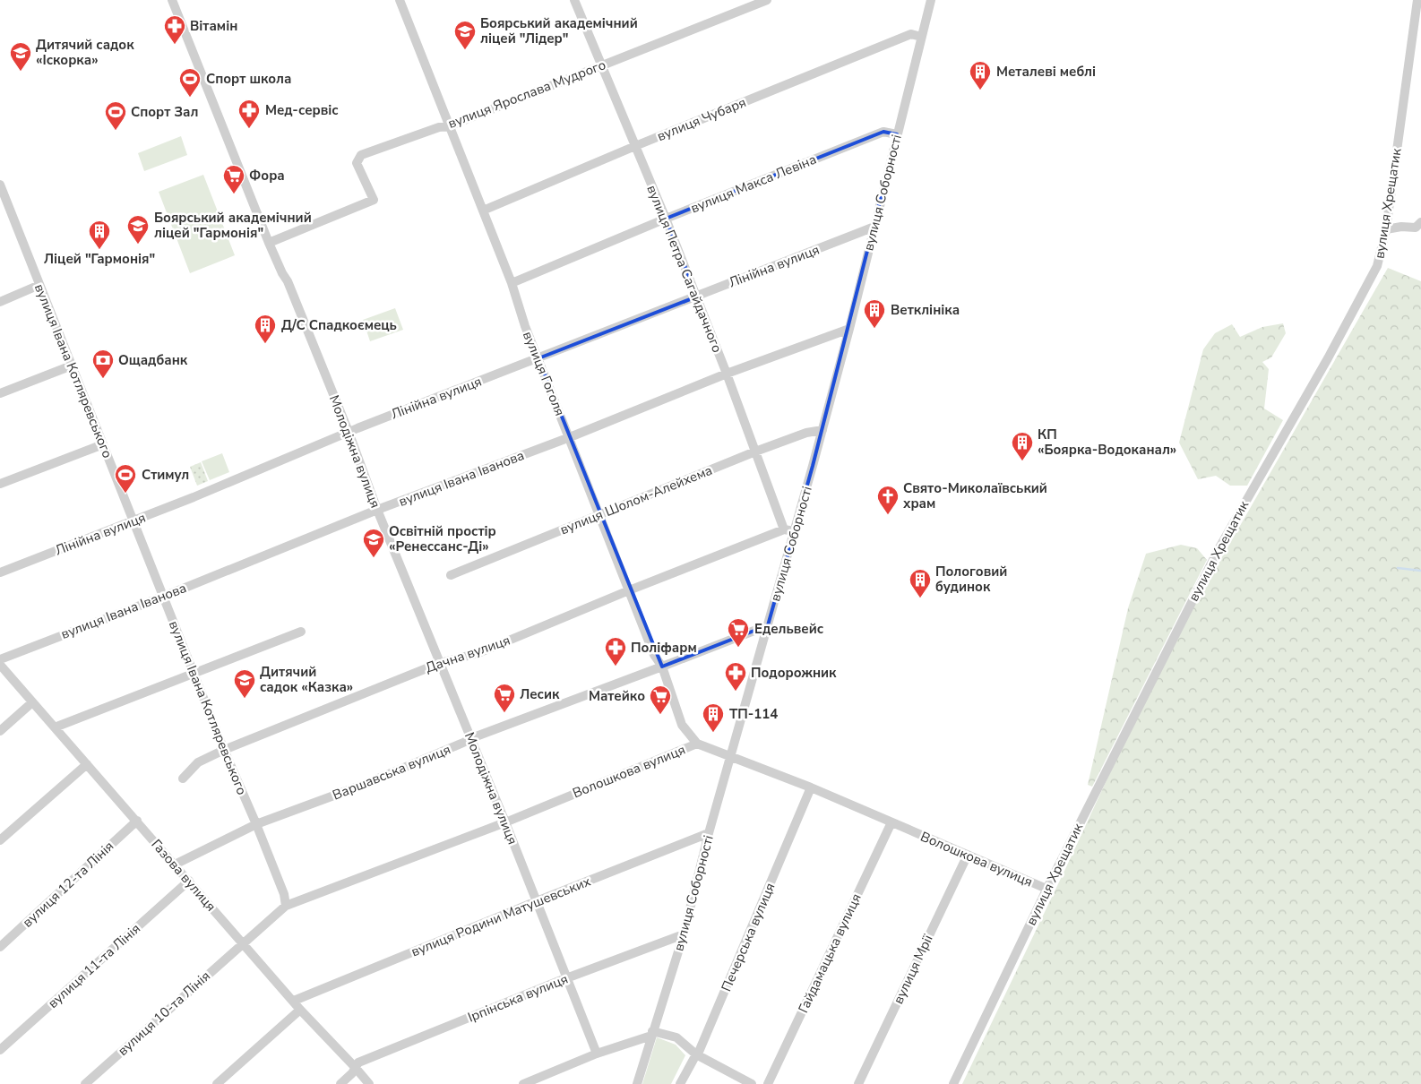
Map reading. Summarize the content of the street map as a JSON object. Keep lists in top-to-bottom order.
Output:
{
  "streets": {
    "street": [
      "вулиця Ярослава Мудрого",
      "вулиця Чубаря",
      "вулиця Макса Левіна",
      "вулиця Соборності",
      "вулиця Хрещатик",
      "Лінійна вулиця",
      "вулиця Петра Сагайдачного",
      "вулиця Івана Котляревського",
      "вулиця Гоголя",
      "Молодіжна вулиця",
      "вулиця Івана Іванова",
      "вулиця Шолом-Алейхема",
      "Дачна вулиця",
      "Волошкова вулиця",
      "Варшавська вулиця",
      "Газова вулиця",
      "вулиця 12-та Лінія",
      "вулиця Родини Матушевських",
      "Печерська вулиця",
      "Гайдамацька вулиця",
      "вулиця 11-та Лінія",
      "вулиця Мрії",
      "Ірпінська вулиця",
      "вулиця 10-та Лінія"
    ]
  },
  "crossings": [
    ["вулиця Ярослава Мудрого", "вулиця Петра Сагайдачного"],
    ["вулиця Ярослава Мудрого", "вулиця Гоголя"],
    ["вулиця Ярослава Мудрого", "Молодіжна вулиця"],
    ["вулиця Чубаря", "вулиця Соборності"],
    ["вулиця Чубаря", "вулиця Петра Сагайдачного"],
    ["вулиця Чубаря", "вулиця Гоголя"],
    ["вулиця Макса Левіна", "вулиця Соборності"],
    ["вулиця Макса Левіна", "вулиця Петра Сагайдачного"],
    ["вулиця Макса Левіна", "вулиця Гоголя"],
    ["вулиця Соборності", "Лінійна вулиця"],
    ["вулиця Соборності", "вулиця Івана Іванова"],
    ["вулиця Соборності", "вулиця Шолом-Алейхема"],
    ["вулиця Соборності", "Волошкова вулиця"],
    ["вулиця Соборності", "Варшавська вулиця"],
    ["вулиця Соборності", "вулиця Родини Матушевських"],
    ["вулиця Соборності", "Ірпінська вулиця"],
    ["вулиця Хрещатик", "Волошкова вулиця"],
    ["Лінійна вулиця", "вулиця Петра Сагайдачного"],
    ["Лінійна вулиця", "вулиця Івана Котляревського"],
    ["Лінійна вулиця", "вулиця Гоголя"],
    ["Лінійна вулиця", "Молодіжна вулиця"],
    ["вулиця Петра Сагайдачного", "вулиця Івана Іванова"],
    ["вулиця Петра Сагайдачного", "вулиця Шолом-Алейхема"],
    ["вулиця Петра Сагайдачного", "Дачна вулиця"],
    ["вулиця Івана Котляревського", "вулиця Івана Іванова"],
    ["вулиця Івана Котляревського", "Дачна вулиця"],
    ["вулиця Івана Котляревського", "Волошкова вулиця"],
    ["вулиця Івана Котляревського", "Варшавська вулиця"],
    ["вулиця Гоголя", "вулиця Івана Іванова"],
    ["вулиця Гоголя", "вулиця Шолом-Алейхема"],
    ["вулиця Гоголя", "Дачна вулиця"],
    ["вулиця Гоголя", "Волошкова вулиця"],
    ["вулиця Гоголя", "Варшавська вулиця"],
    ["Молодіжна вулиця", "вулиця Івана Іванова"],
    ["Молодіжна вулиця", "Дачна вулиця"],
    ["Молодіжна вулиця", "Волошкова вулиця"],
    ["Молодіжна вулиця", "Варшавська вулиця"],
    ["Молодіжна вулиця", "вулиця Родини Матушевських"],
    ["Молодіжна вулиця", "Ірпінська вулиця"],
    ["Волошкова вулиця", "Газова вулиця"],
    ["Волошкова вулиця", "Печерська вулиця"],
    ["Волошкова вулиця", "Гайдамацька вулиця"],
    ["Волошкова вулиця", "вулиця Мрії"],
    ["Волошкова вулиця", "вулиця 10-та Лінія"],
    ["Варшавська вулиця", "Газова вулиця"],
    ["Газова вулиця", "вулиця 12-та Лінія"],
    ["Газова вулиця", "вулиця Родини Матушевських"],
    ["Газова вулиця", "вулиця 11-та Лінія"],
    ["Газова вулиця", "Ірпінська вулиця"],
    ["Газова вулиця", "вулиця 10-та Лінія"]
  ],
  "places": {
    "pharmacy": [
      "Вітамін",
      "Мед-сервіс",
      "Поліфарм",
      "Подорожник"
    ],
    "school or university": [
      "Боярський академічний ліцей \"Лідер\"",
      "Дитячий садок «Іскорка»",
      "Боярський академічний ліцей \"Гармонія\"",
      "Освітній простір «Ренессанс-Ді»",
      "Дитячий садок «Казка»"
    ],
    "building": [
      "Металеві меблі",
      "Ліцей \"Гармонія\"",
      "Ветклініка",
      "Д/С Спадкоємець",
      "КП «Боярка-Водоканал»",
      "Пологовий будинок",
      "ТП-114"
    ],
    "sports": ["Спорт школа", "Спорт Зал", "Стимул"],
    "supermarket": [
      "Фора",
      "Едельвейс",
      "Лесик",
      "Матейко"
    ],
    "bank": ["Ощадбанк"],
    "church": ["Свято-Миколаївський храм"]
  }
}
